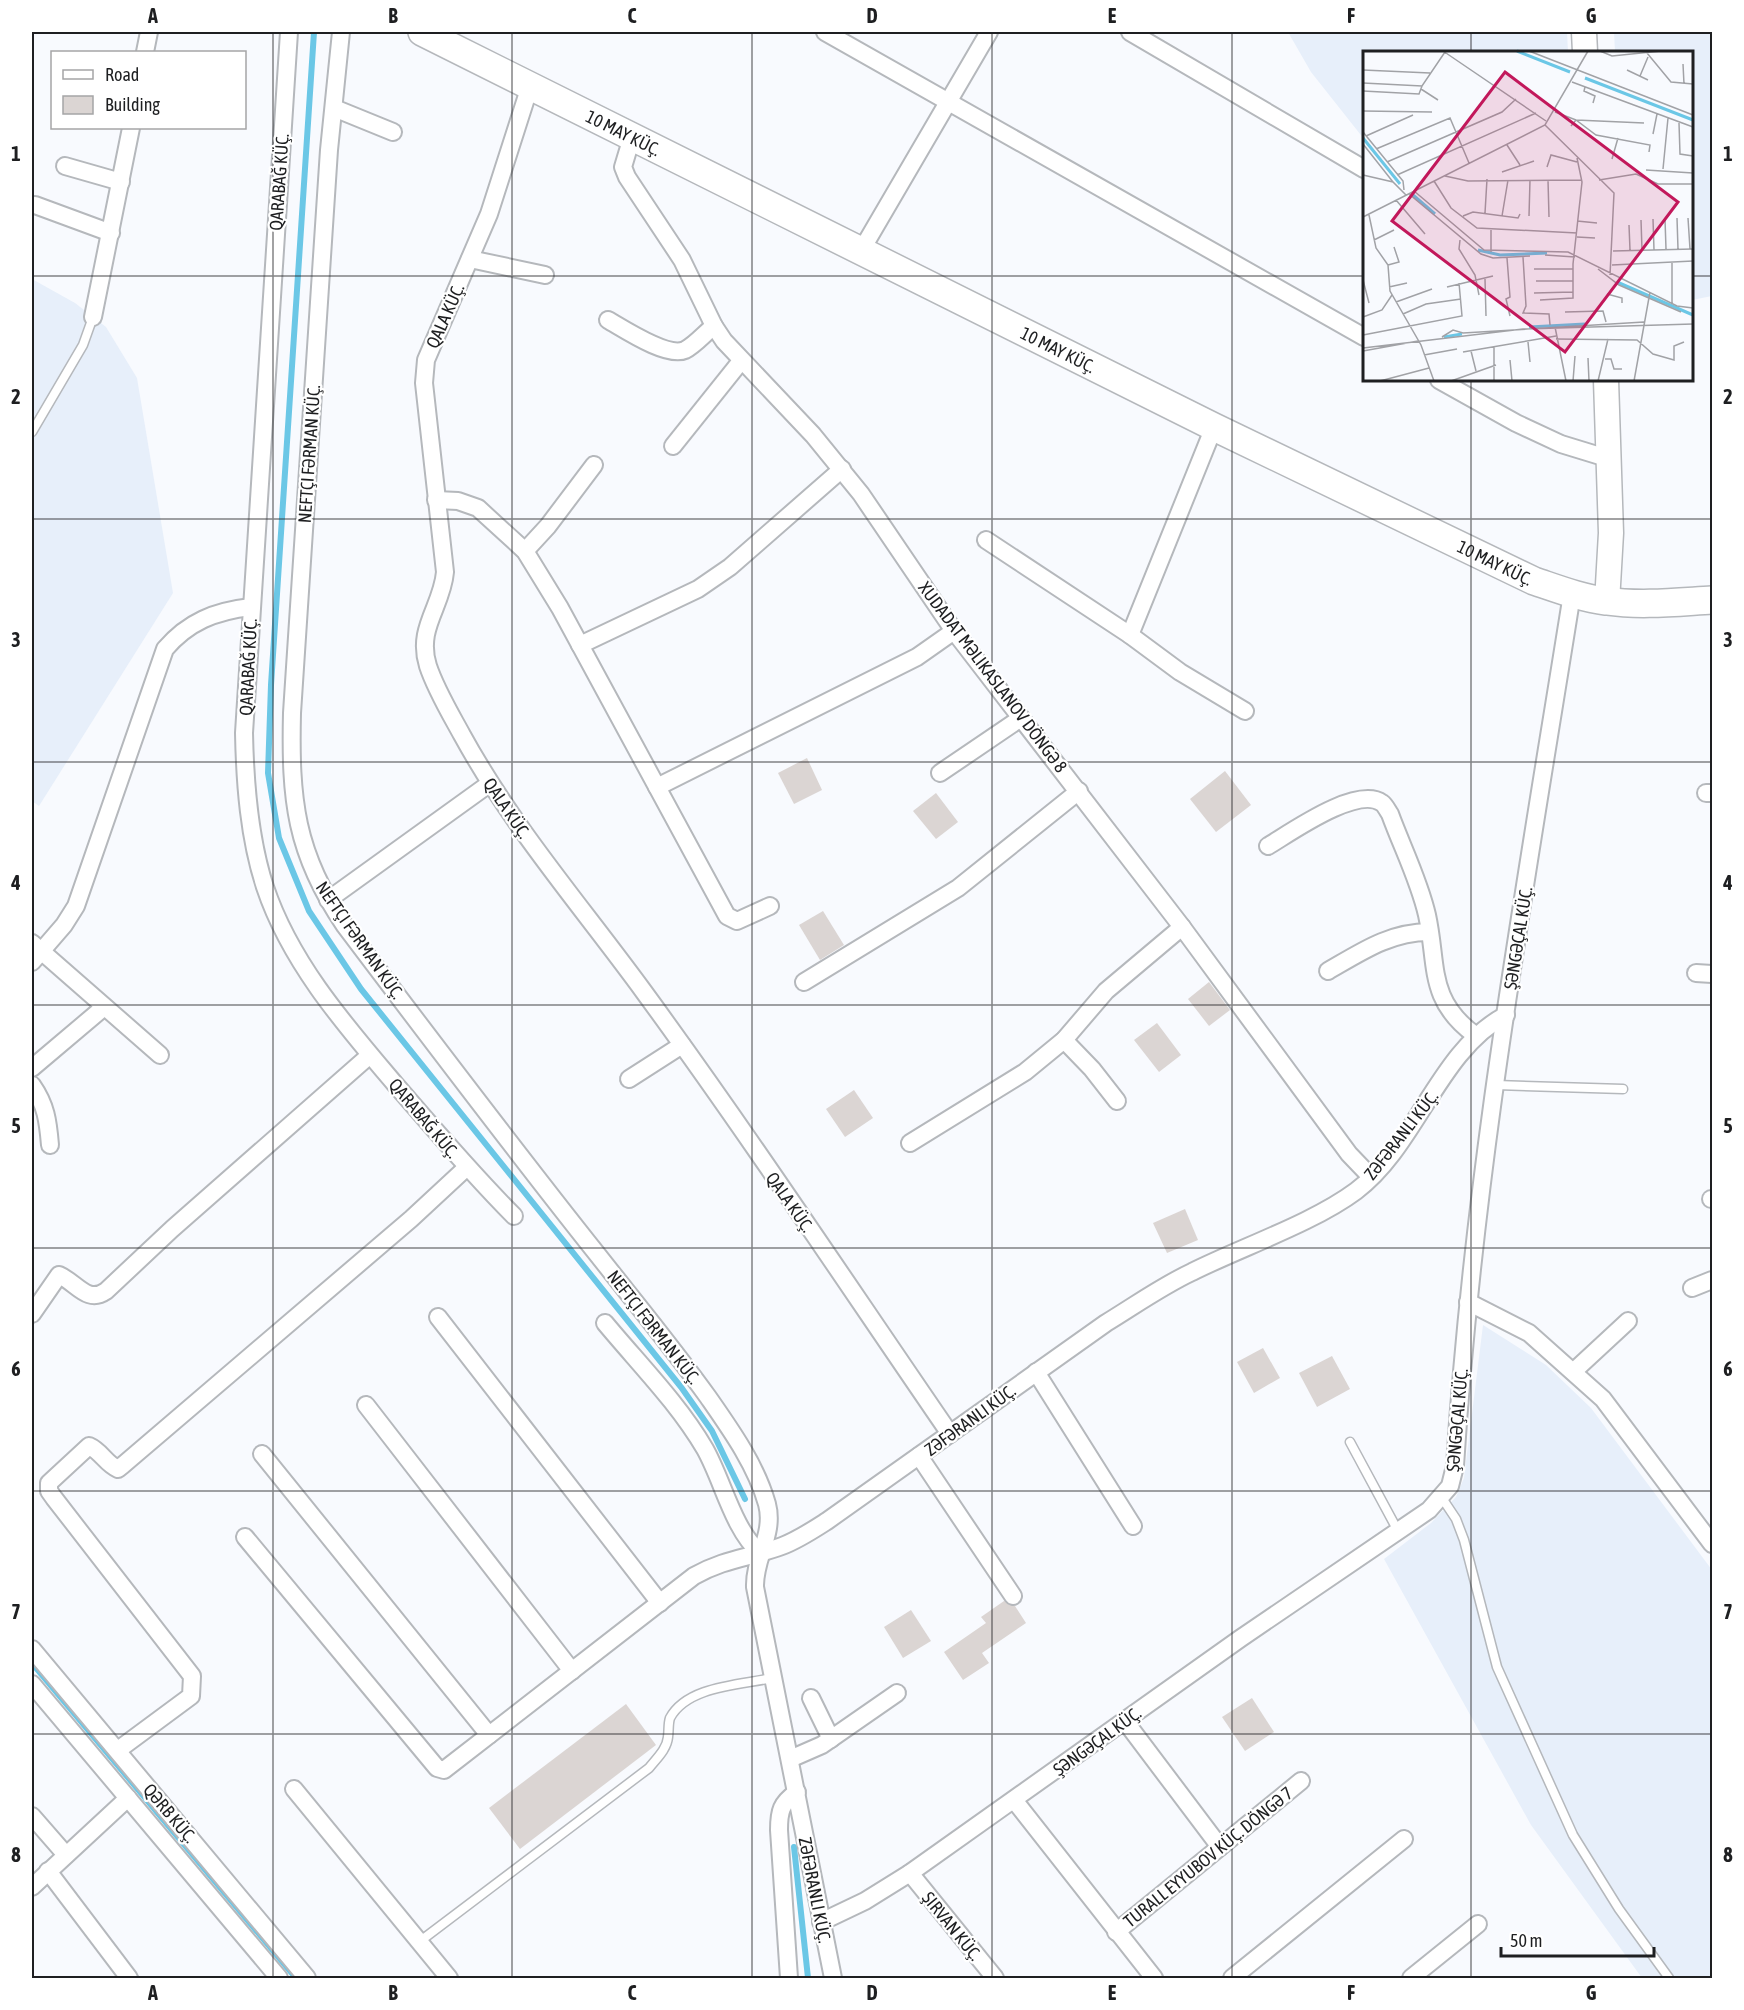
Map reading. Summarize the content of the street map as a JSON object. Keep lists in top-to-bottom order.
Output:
{
  "streets": {
    "main road": ["10 MAY KÜÇ."],
    "street": [
      "QARABAĞ KÜÇ.",
      "QALA KÜÇ.",
      "NEFTÇI FƏRMAN KÜÇ.",
      "XUDADAT MƏLIKASLANOV DÖNGƏ 8",
      "ŞƏNGƏÇAL KÜÇ.",
      "QƏRB KÜÇ.",
      "TURALL EYYUBOV KÜÇ. DÖNGƏ 7",
      "ŞIRVAN KÜÇ."
    ]
  },
  "crossings": [
    ["10 MAY KÜÇ.", "QALA KÜÇ."],
    ["10 MAY KÜÇ.", "XUDADAT MƏLIKASLANOV DÖNGƏ 8"],
    ["10 MAY KÜÇ.", "ŞƏNGƏÇAL KÜÇ."],
    ["NEFTÇI FƏRMAN KÜÇ.", "ŞƏNGƏÇAL KÜÇ."],
    ["ŞƏNGƏÇAL KÜÇ.", "ŞIRVAN KÜÇ."]
  ],
  "legend": ["Road", "Building"],
  "scale_bar": "50 m",
  "grid": {
    "columns": [
      "A",
      "B",
      "C",
      "D",
      "E",
      "F",
      "G"
    ],
    "rows": [
      "1",
      "2",
      "3",
      "4",
      "5",
      "6",
      "7",
      "8"
    ]
  }
}
